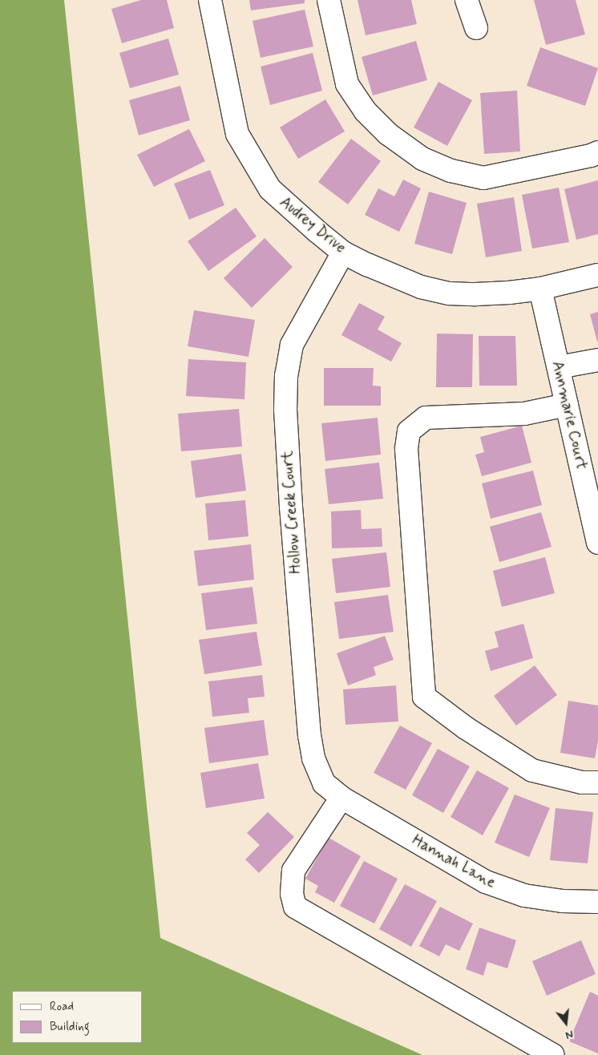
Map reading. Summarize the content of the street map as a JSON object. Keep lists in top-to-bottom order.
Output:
{
  "streets": {
    "street": [
      "Audrey Drive",
      "Annmarie Court",
      "Hollow Creek Court",
      "Hannah Lane"
    ]
  },
  "crossings": [
    ["Audrey Drive", "Annmarie Court"],
    ["Audrey Drive", "Hollow Creek Court"],
    ["Hollow Creek Court", "Hannah Lane"]
  ],
  "legend": ["Road", "Building"],
  "north": "bottom"
}
